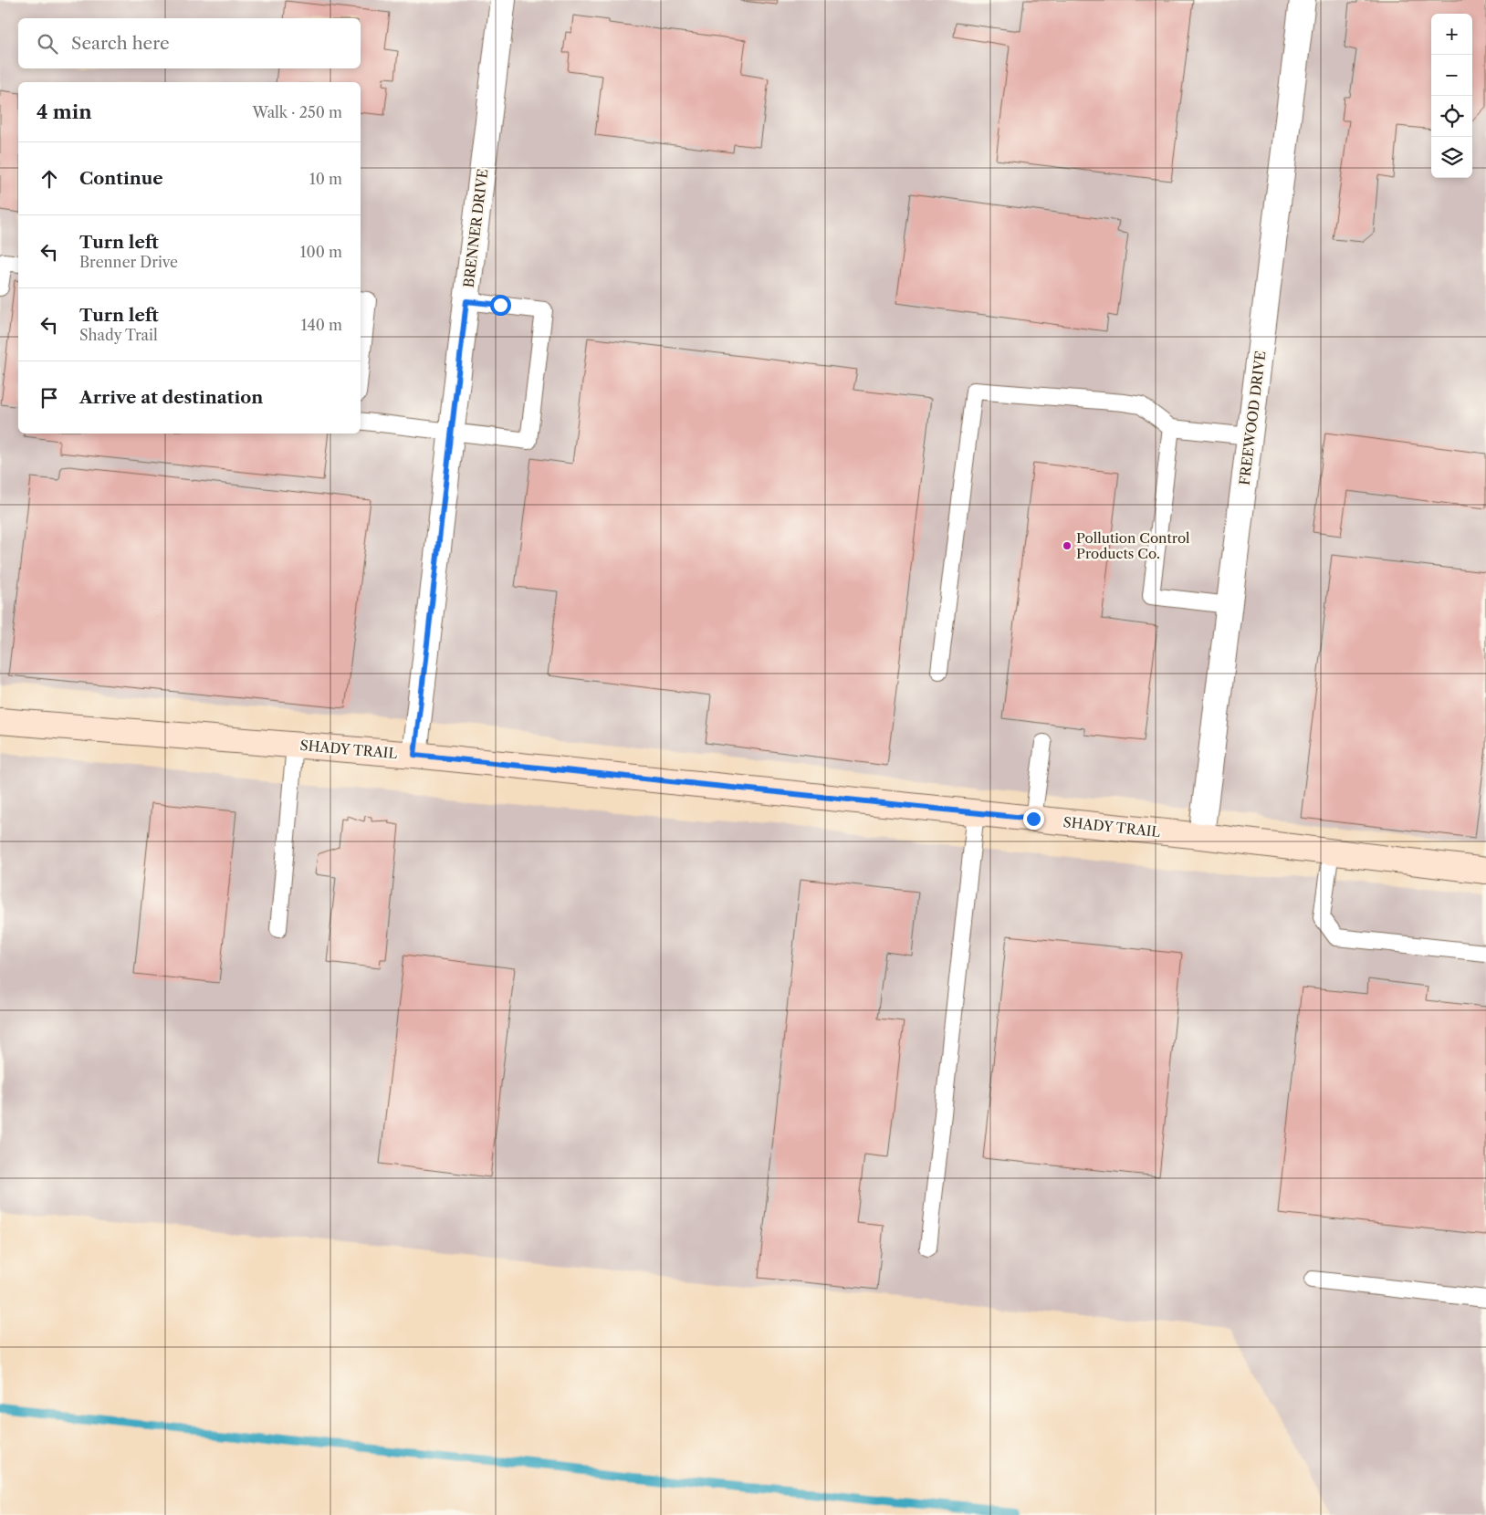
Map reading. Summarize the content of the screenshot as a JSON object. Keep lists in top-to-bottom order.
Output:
{
  "streets": {
    "street": ["BRENNER DRIVE", "FREEWOOD DRIVE", "SHADY TRAIL"]
  },
  "crossings": [
    ["BRENNER DRIVE", "SHADY TRAIL"],
    ["FREEWOOD DRIVE", "SHADY TRAIL"]
  ],
  "places": ["Pollution Control Products Co."],
  "page": {
    "map_buttons": ["+", "−"],
    "search": "Search here",
    "heading": ["4 min", "Walk · 250 m"],
    "list": [
      ["Continue", "10 m"],
      ["Turn left", "Brenner Drive", "100 m"],
      ["Turn left", "Shady Trail", "140 m"],
      "Arrive at destination"
    ]
  }
}
